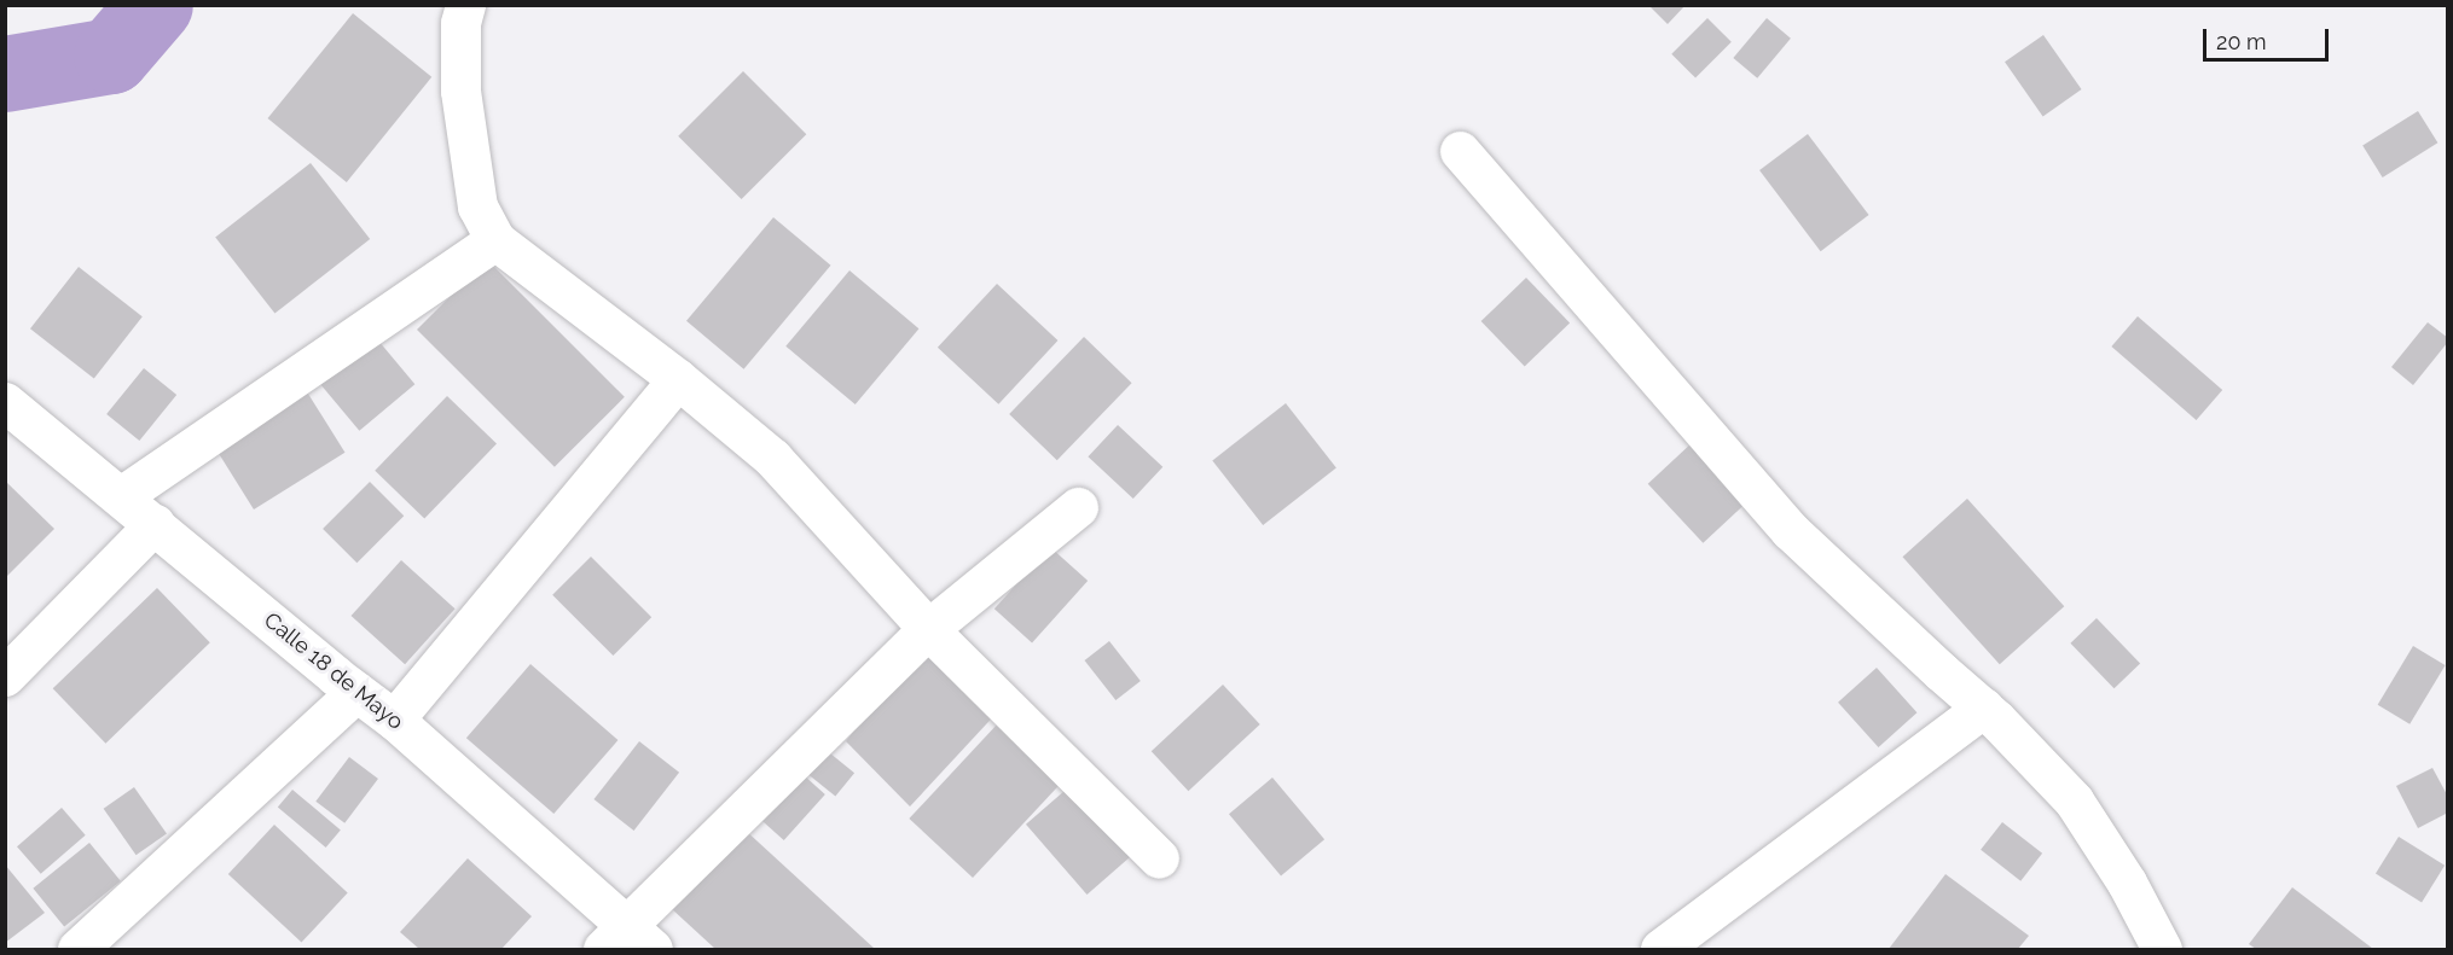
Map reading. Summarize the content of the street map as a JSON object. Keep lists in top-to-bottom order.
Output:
{
  "streets": {
    "street": ["Calle 18 de Mayo"]
  },
  "scale_bar": "20 m"
}
